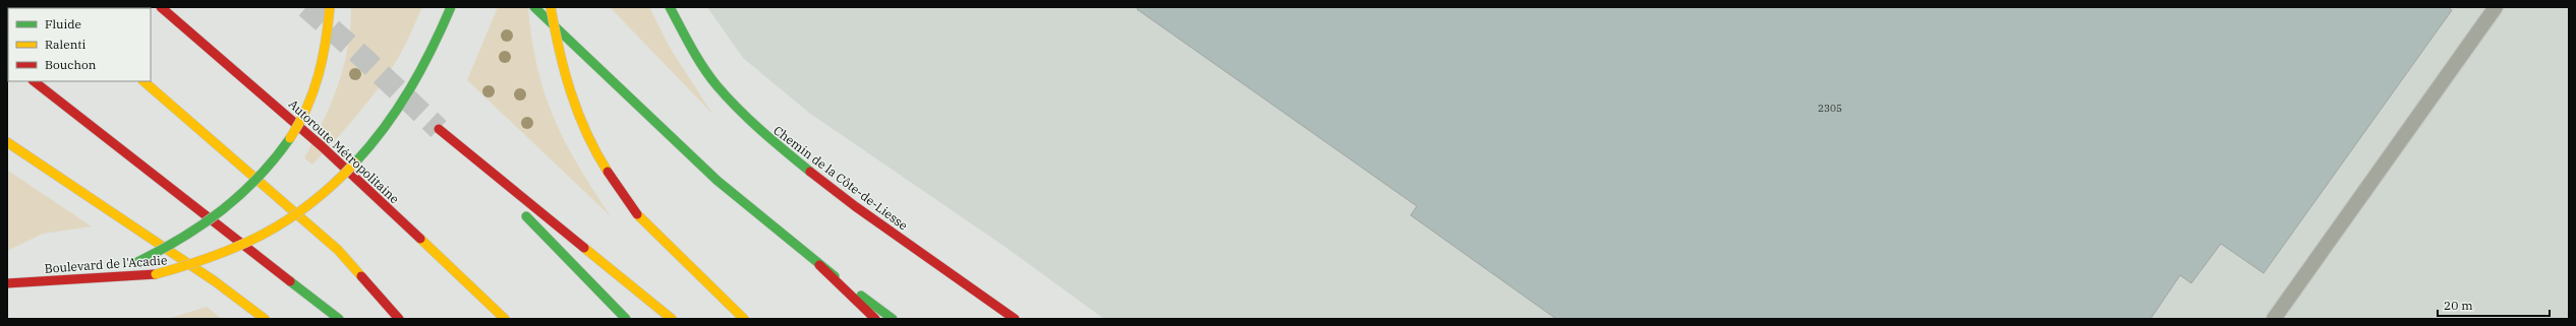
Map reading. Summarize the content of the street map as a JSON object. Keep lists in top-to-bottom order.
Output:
{
  "streets": {
    "main road": ["Autoroute Métropolitaine", "Chemin de la Côte-de-Liesse", "Boulevard de l'Acadie"]
  },
  "house_numbers": ["2305"],
  "legend": ["Fluide", "Ralenti", "Bouchon"],
  "scale_bar": "20 m"
}
